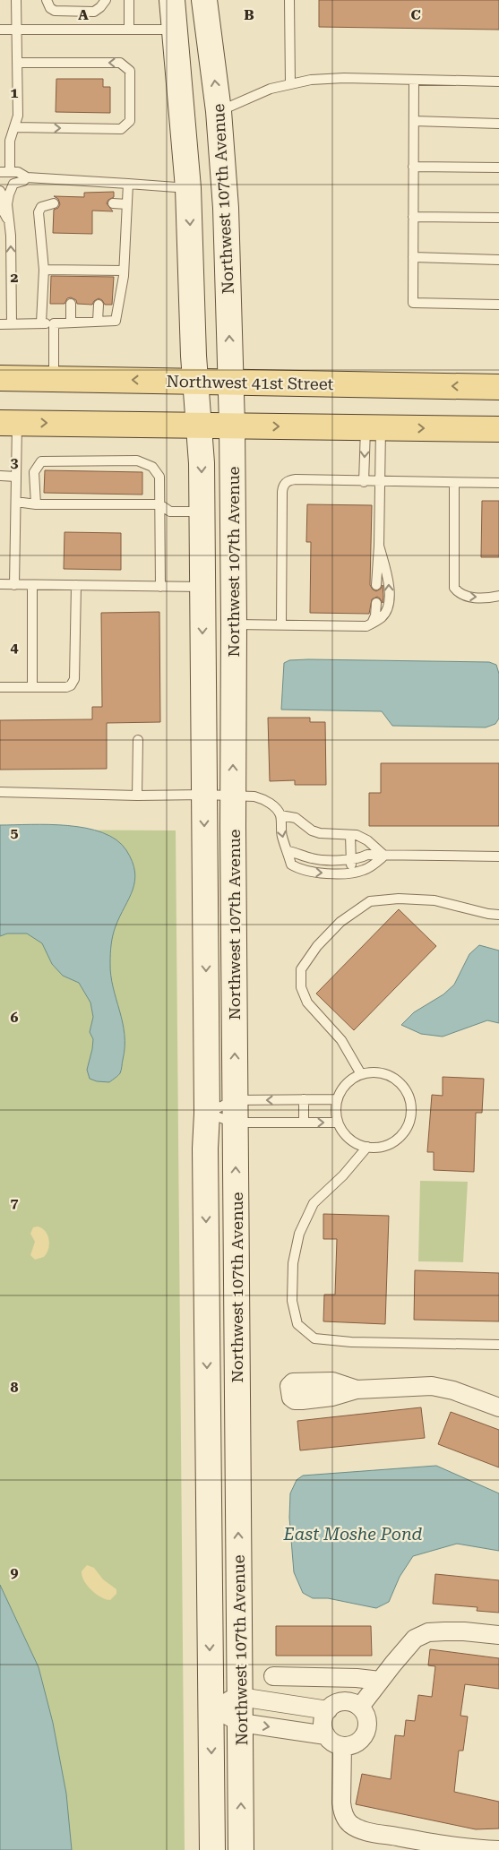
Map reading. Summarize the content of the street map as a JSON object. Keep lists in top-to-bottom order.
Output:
{
  "streets": {
    "main road": ["Northwest 107th Avenue", "Northwest 41st Street"]
  },
  "crossings": [
    ["Northwest 107th Avenue", "Northwest 41st Street"]
  ],
  "water": ["East Moshe Pond"],
  "grid": {
    "columns": ["A", "B", "C"],
    "rows": [
      "1",
      "2",
      "3",
      "4",
      "5",
      "6",
      "7",
      "8",
      "9"
    ]
  }
}
